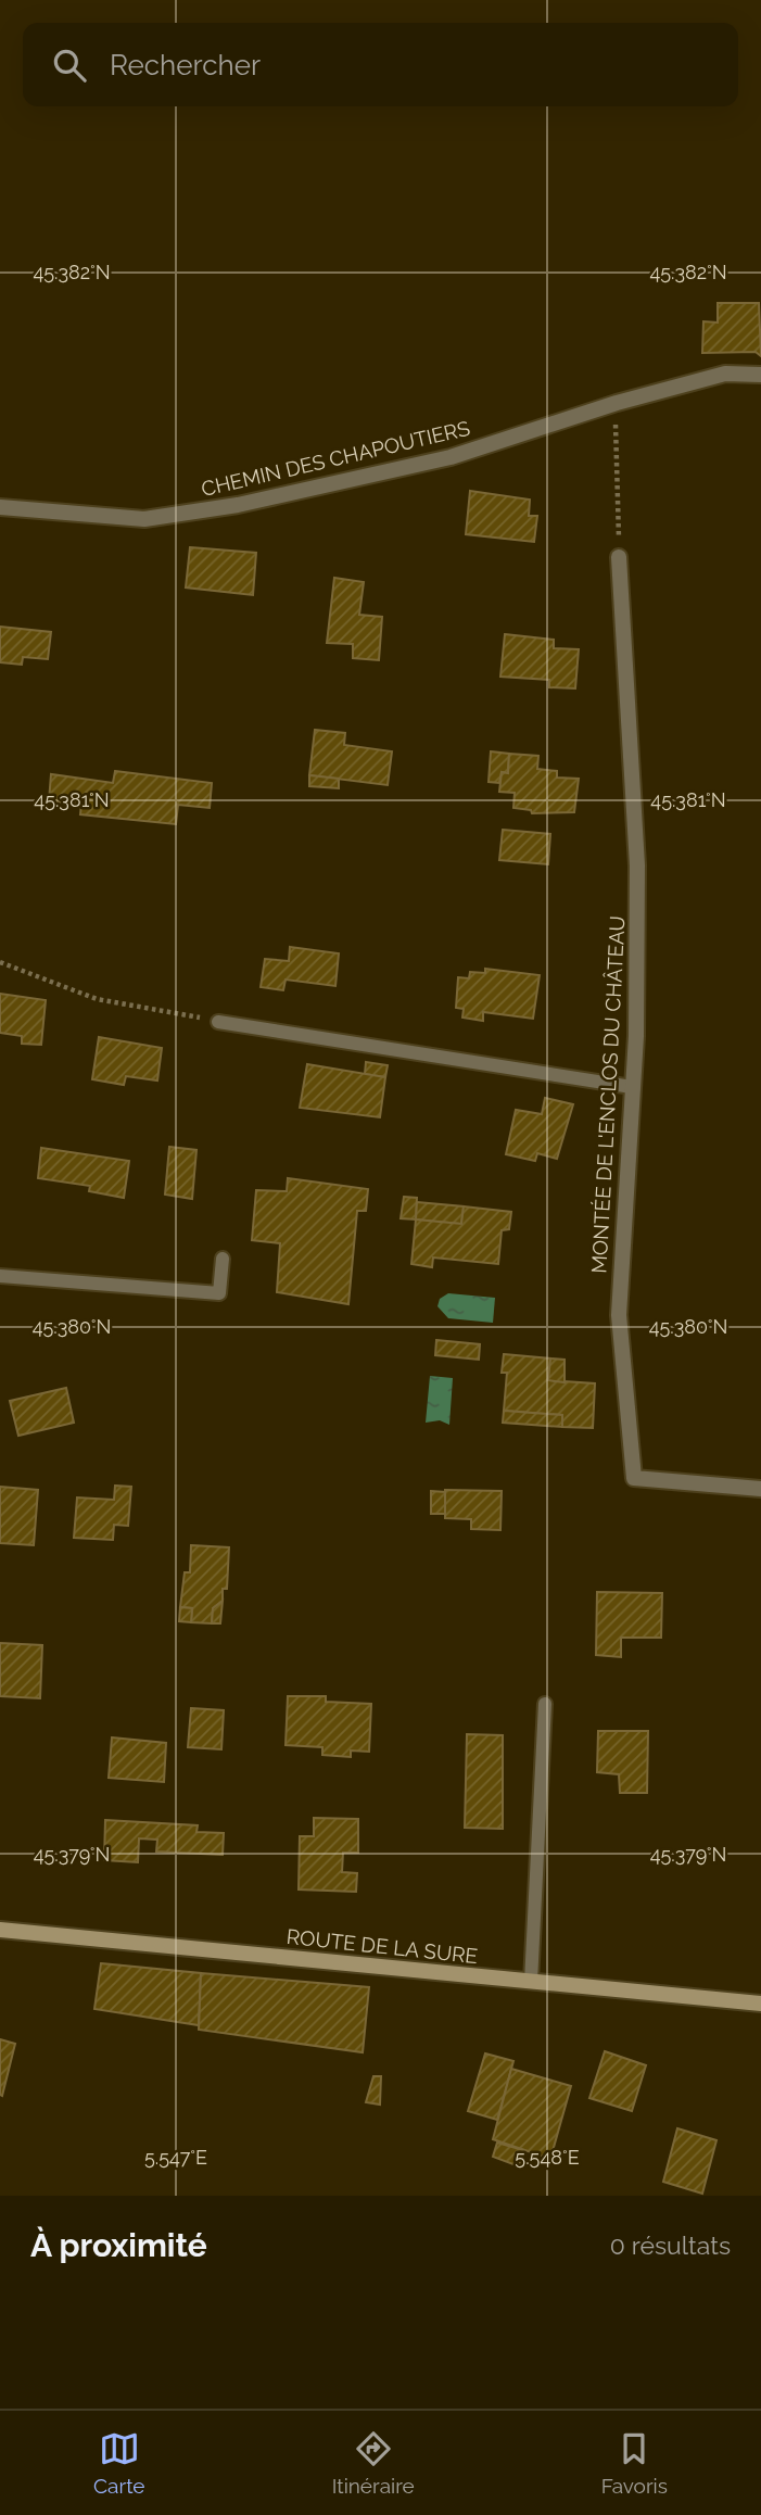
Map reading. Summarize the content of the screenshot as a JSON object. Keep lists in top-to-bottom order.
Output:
{
  "streets": {
    "main road": ["ROUTE DE LA SURE"],
    "street": ["CHEMIN DES CHAPOUTIERS", "MONTÉE DE L'ENCLOS DU CHÂTEAU"]
  },
  "page": {
    "search": "Rechercher",
    "heading": ["À proximité", "0 résultats"],
    "nav": ["Carte", "Itinéraire", "Favoris"]
  },
  "coordinates": [
    "45.382°N",
    "45.381°N",
    "45.380°N",
    "45.379°N",
    "5.547°E",
    "5.548°E"
  ]
}
